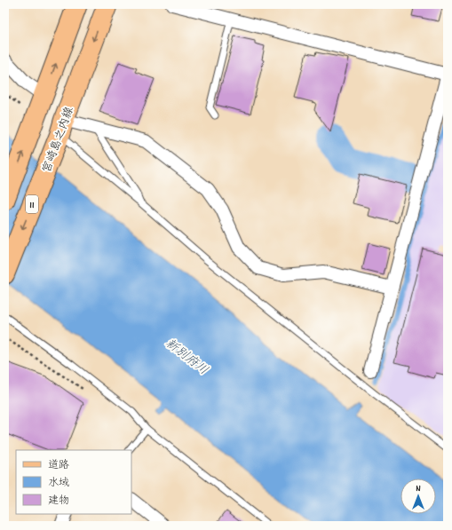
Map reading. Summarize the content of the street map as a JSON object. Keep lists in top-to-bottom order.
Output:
{
  "streets": {
    "main road": ["宮崎島之内線", "11"]
  },
  "water": ["新別府川"],
  "legend": ["道路", "水域", "建物"],
  "north": "top"
}
